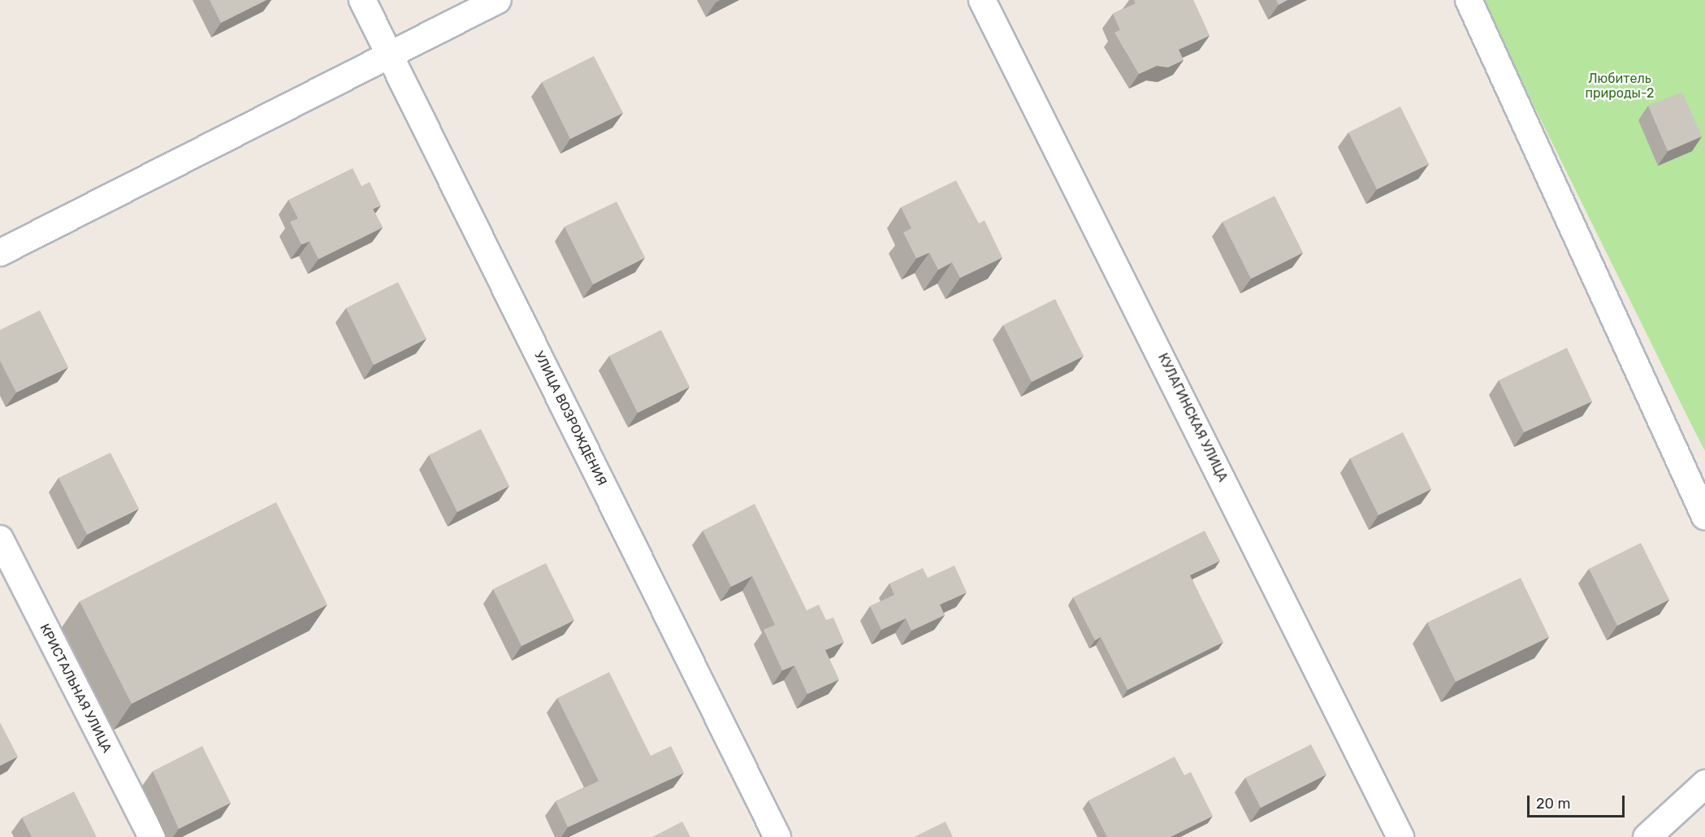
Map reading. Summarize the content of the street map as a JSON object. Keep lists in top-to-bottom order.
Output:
{
  "streets": {
    "street": ["КУЛАГИНСКАЯ УЛИЦА", "УЛИЦА ВОЗРОЖДЕНИЯ", "КРИСТАЛЬНАЯ УЛИЦА"]
  },
  "parks": ["Любитель природы-2"],
  "scale_bar": "20 m"
}
